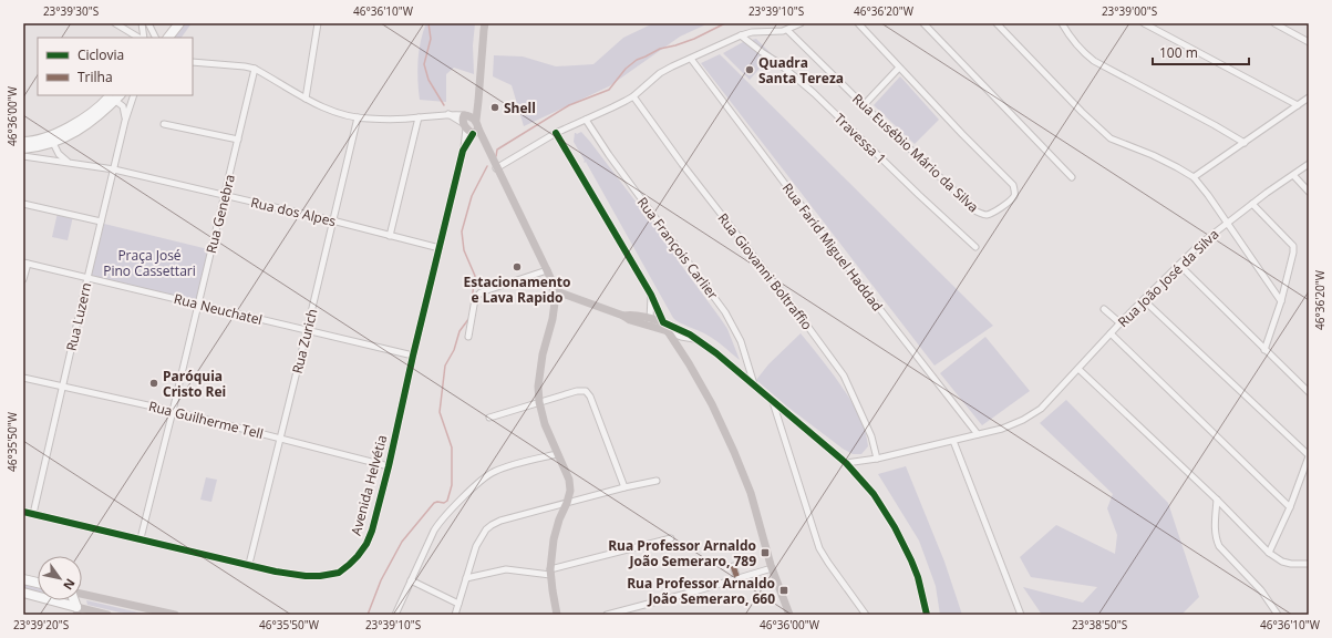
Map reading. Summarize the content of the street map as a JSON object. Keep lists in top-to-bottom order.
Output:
{
  "streets": {
    "street": [
      "Travessa 1",
      "Rua Eusébio Mário da Silva",
      "Rua dos Alpes",
      "Rua Genebra",
      "Rua Farid Miguel Haddad",
      "Rua François Carlier",
      "Rua Giovanni Boltraffio",
      "Rua João José da Silva",
      "Rua Neuchatel",
      "Rua Luzern",
      "Rua Zurich",
      "Rua Guilherme Tell",
      "Avenida Helvétia"
    ]
  },
  "crossings": [
    ["Rua dos Alpes", "Rua Genebra"],
    ["Rua dos Alpes", "Rua Luzern"],
    ["Rua dos Alpes", "Rua Zurich"],
    ["Rua dos Alpes", "Avenida Helvétia"],
    ["Rua Genebra", "Rua Neuchatel"],
    ["Rua Genebra", "Rua Guilherme Tell"],
    ["Rua Genebra", "Avenida Helvétia"],
    ["Rua Farid Miguel Haddad", "Rua João José da Silva"],
    ["Rua Giovanni Boltraffio", "Rua João José da Silva"],
    ["Rua Neuchatel", "Rua Luzern"],
    ["Rua Neuchatel", "Rua Zurich"],
    ["Rua Neuchatel", "Avenida Helvétia"],
    ["Rua Luzern", "Rua Guilherme Tell"],
    ["Rua Luzern", "Avenida Helvétia"],
    ["Rua Zurich", "Rua Guilherme Tell"],
    ["Rua Zurich", "Avenida Helvétia"],
    ["Rua Guilherme Tell", "Avenida Helvétia"]
  ],
  "parks": ["Praça José Pino Cassettari"],
  "places": {
    "other": [
      "Quadra Santa Tereza",
      "Shell",
      "Estacionamento e Lava Rapido",
      "Paróquia Cristo Rei"
    ],
    "transit": ["Rua Professor Arnaldo João Semeraro, 789", "Rua Professor Arnaldo João Semeraro, 660"]
  },
  "legend": ["Ciclovia", "Trilha"],
  "scale_bar": "100 m",
  "north": "bottom right",
  "coordinates": [
    "23°39'30\"S",
    "46°36'10\"W",
    "23°39'10\"S",
    "46°36'20\"W",
    "23°39'00\"S",
    "46°36'00\"W",
    "46°35'50\"W",
    "23°39'20\"S",
    "23°38'50\"S"
  ]
}
